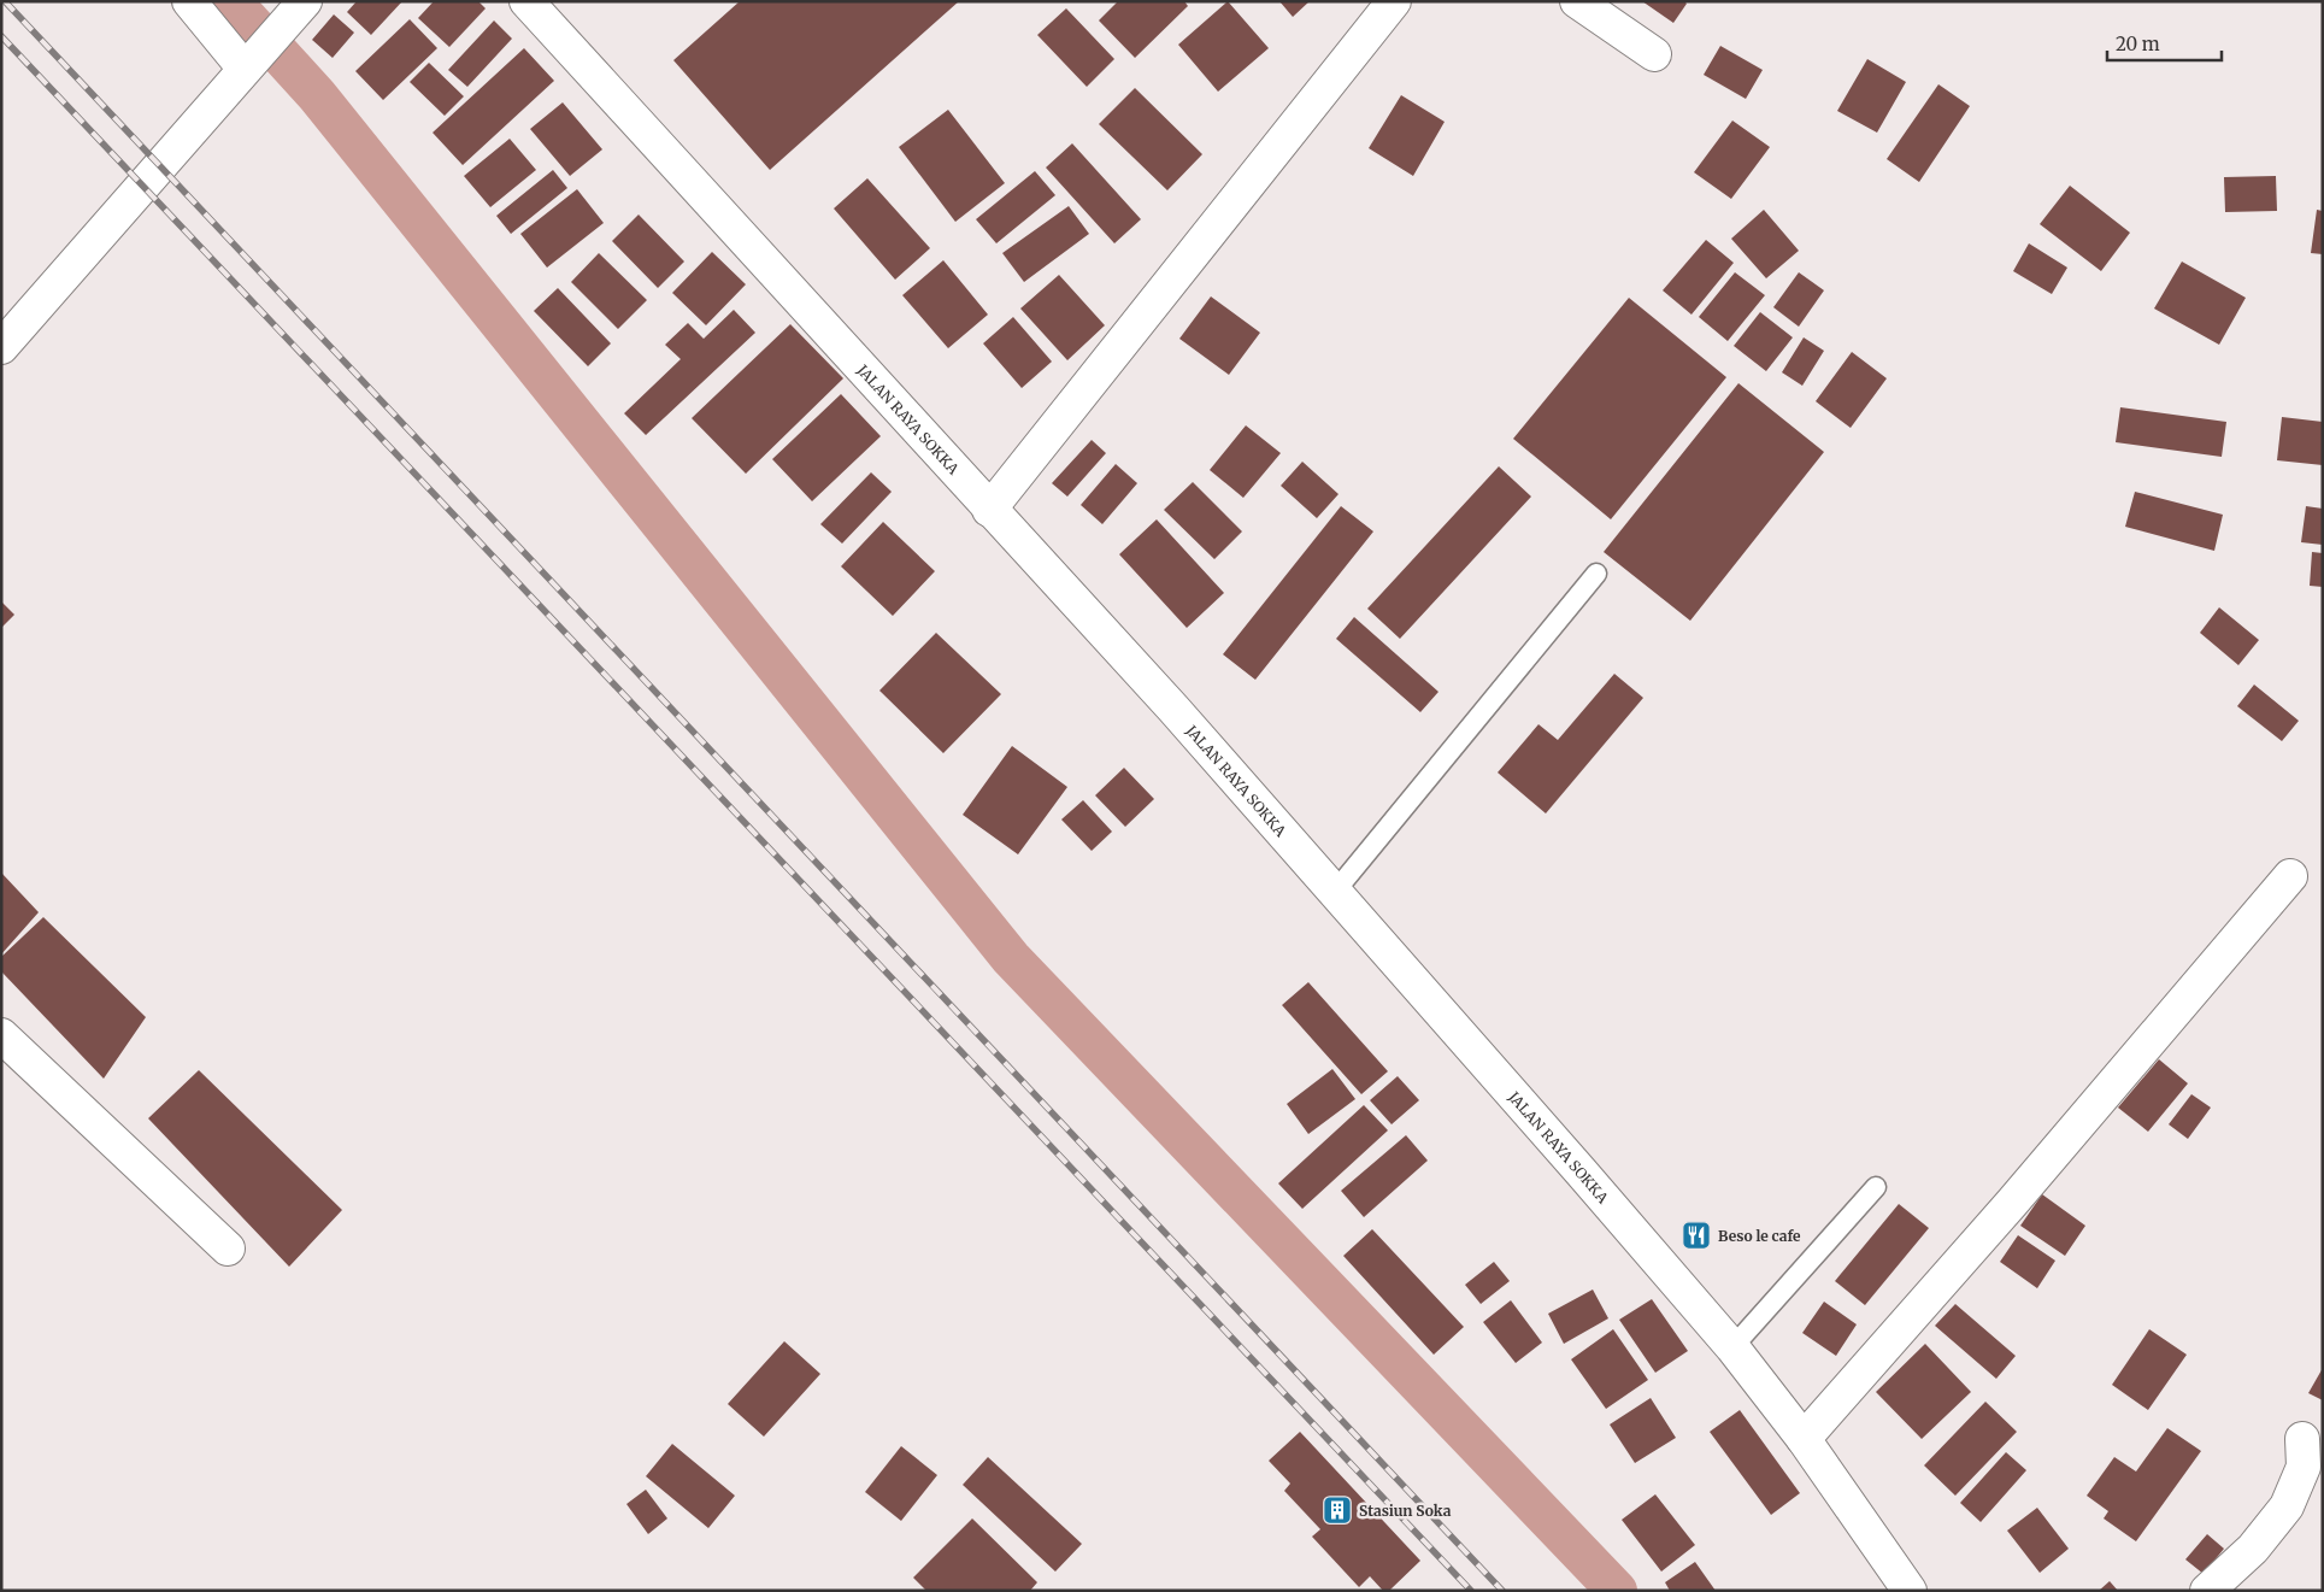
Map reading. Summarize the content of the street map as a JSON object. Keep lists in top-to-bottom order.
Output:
{
  "streets": {
    "street": ["JALAN RAYA SOKKA"]
  },
  "places": {
    "restaurant": ["Beso le cafe"],
    "building": ["Stasiun Soka"]
  },
  "scale_bar": "20 m"
}
